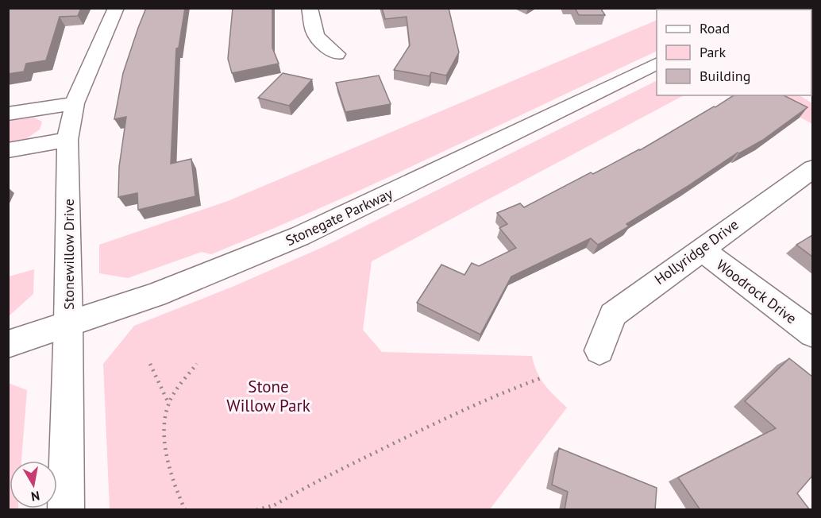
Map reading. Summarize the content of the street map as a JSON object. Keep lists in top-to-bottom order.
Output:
{
  "streets": {
    "street": [
      "Stonegate Parkway",
      "Hollyridge Drive",
      "Stonewillow Drive",
      "Woodrock Drive"
    ]
  },
  "crossings": [
    ["Stonegate Parkway", "Stonewillow Drive"],
    ["Hollyridge Drive", "Woodrock Drive"]
  ],
  "parks": ["Stone Willow Park"],
  "legend": ["Road", "Park", "Building"],
  "north": "bottom"
}
